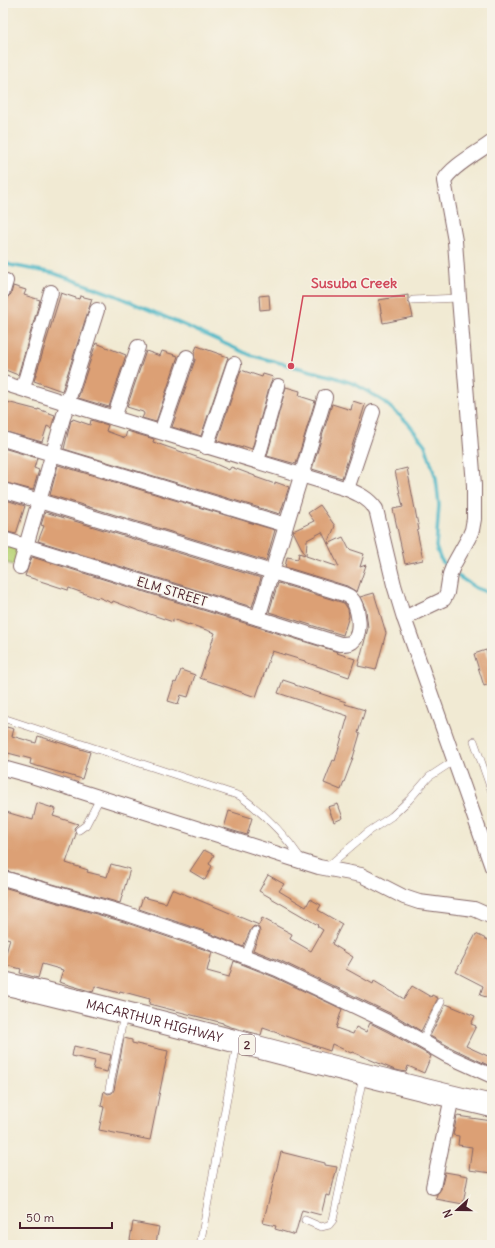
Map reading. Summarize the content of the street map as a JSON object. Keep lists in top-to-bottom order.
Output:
{
  "streets": {
    "highway": ["MACARTHUR HIGHWAY", "2"],
    "street": ["ELM STREET"]
  },
  "places": ["Susuba Creek"],
  "scale_bar": "50 m",
  "north": "left"
}
